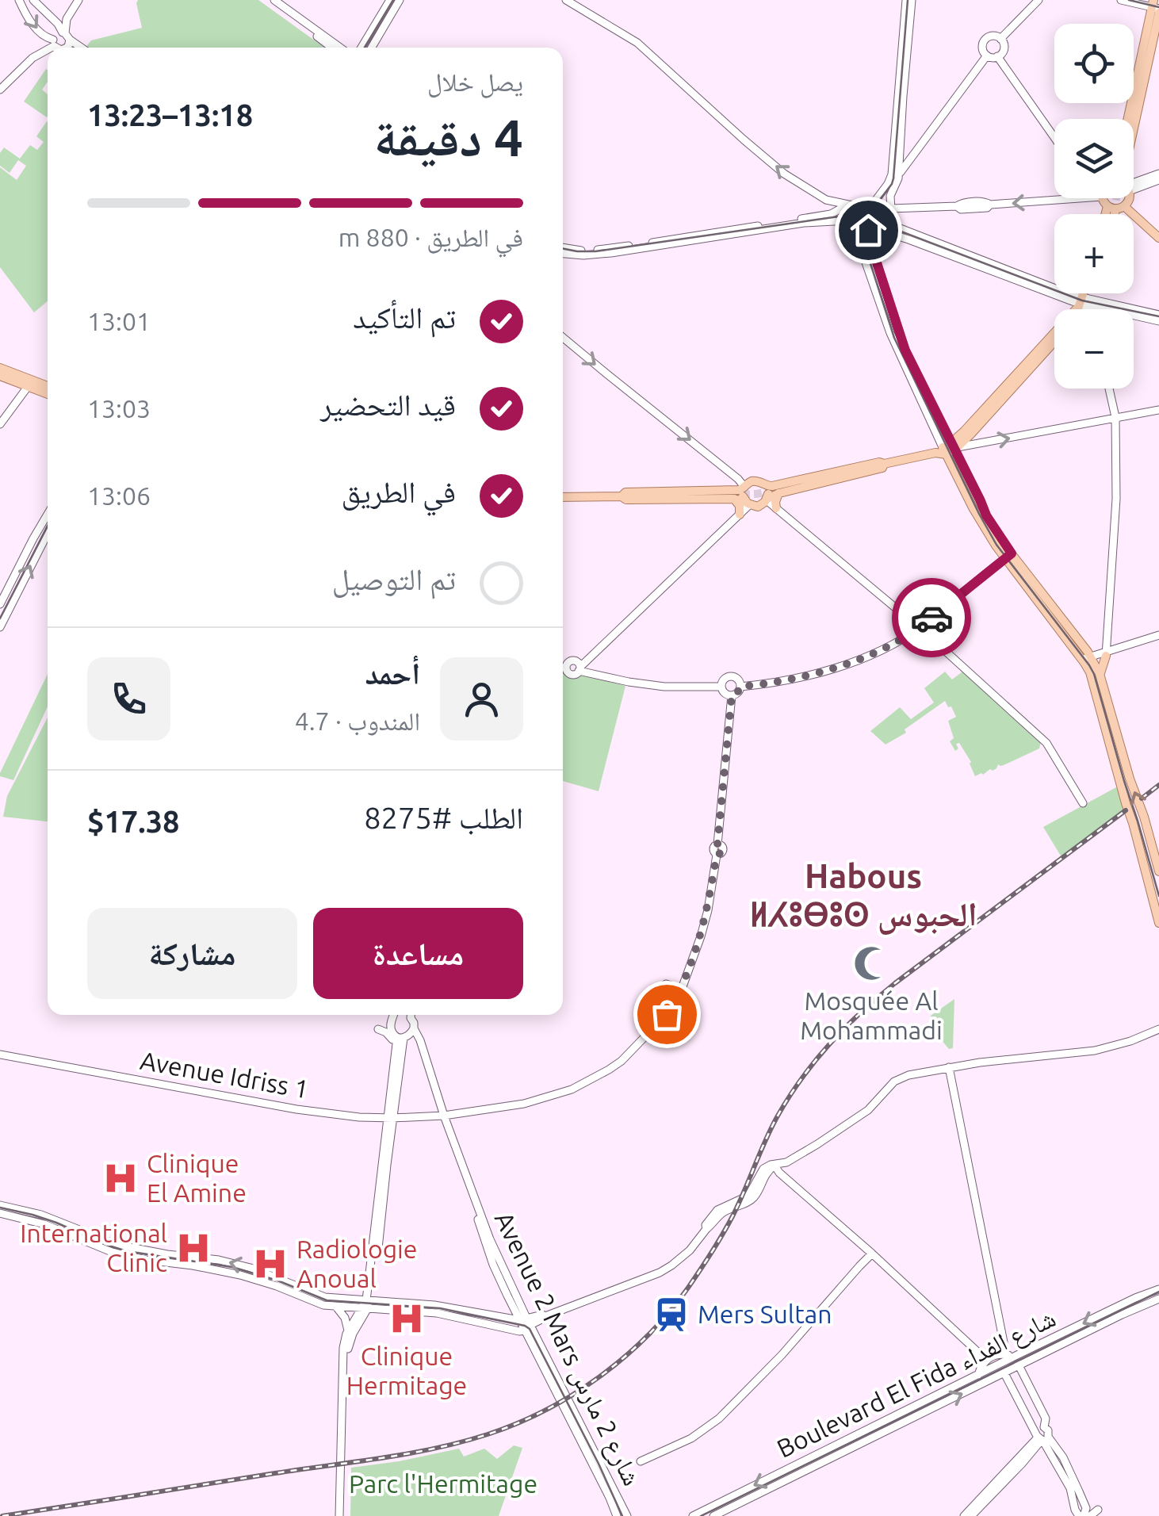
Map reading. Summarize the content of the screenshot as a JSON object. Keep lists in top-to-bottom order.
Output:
{
  "streets": {
    "street": ["Avenue Idriss 1", "Avenue 2 Mars شارع 2 مارس", "Boulevard El Fida شارع الفداء"]
  },
  "districts": ["Habous ⵍⵃⵓⴱⵓⵙ الحبوس"],
  "parks": ["Parc l'Hermitage"],
  "places": {
    "mosque": ["Mosquée Al Mohammadi"],
    "hospital": [
      "Clinique El Amine",
      "International Clinic",
      "Radiologie Anoual",
      "Clinique Hermitage"
    ],
    "station": ["Mers Sultan"]
  },
  "page": {
    "map_buttons": ["+", "−"],
    "heading": ["4 دقيقة", "يصل خلال", "13:18–13:23"],
    "panel": [
      "أحمد",
      "المندوب · 4.7",
      "الطلب #8275",
      "$17.38"
    ],
    "bar": "في الطريق · 880 m",
    "list": [
      ["تم التأكيد", "13:01"],
      ["قيد التحضير", "13:03"],
      ["في الطريق", "13:06"],
      "تم التوصيل"
    ],
    "buttons": ["مساعدة", "مشاركة"]
  }
}
